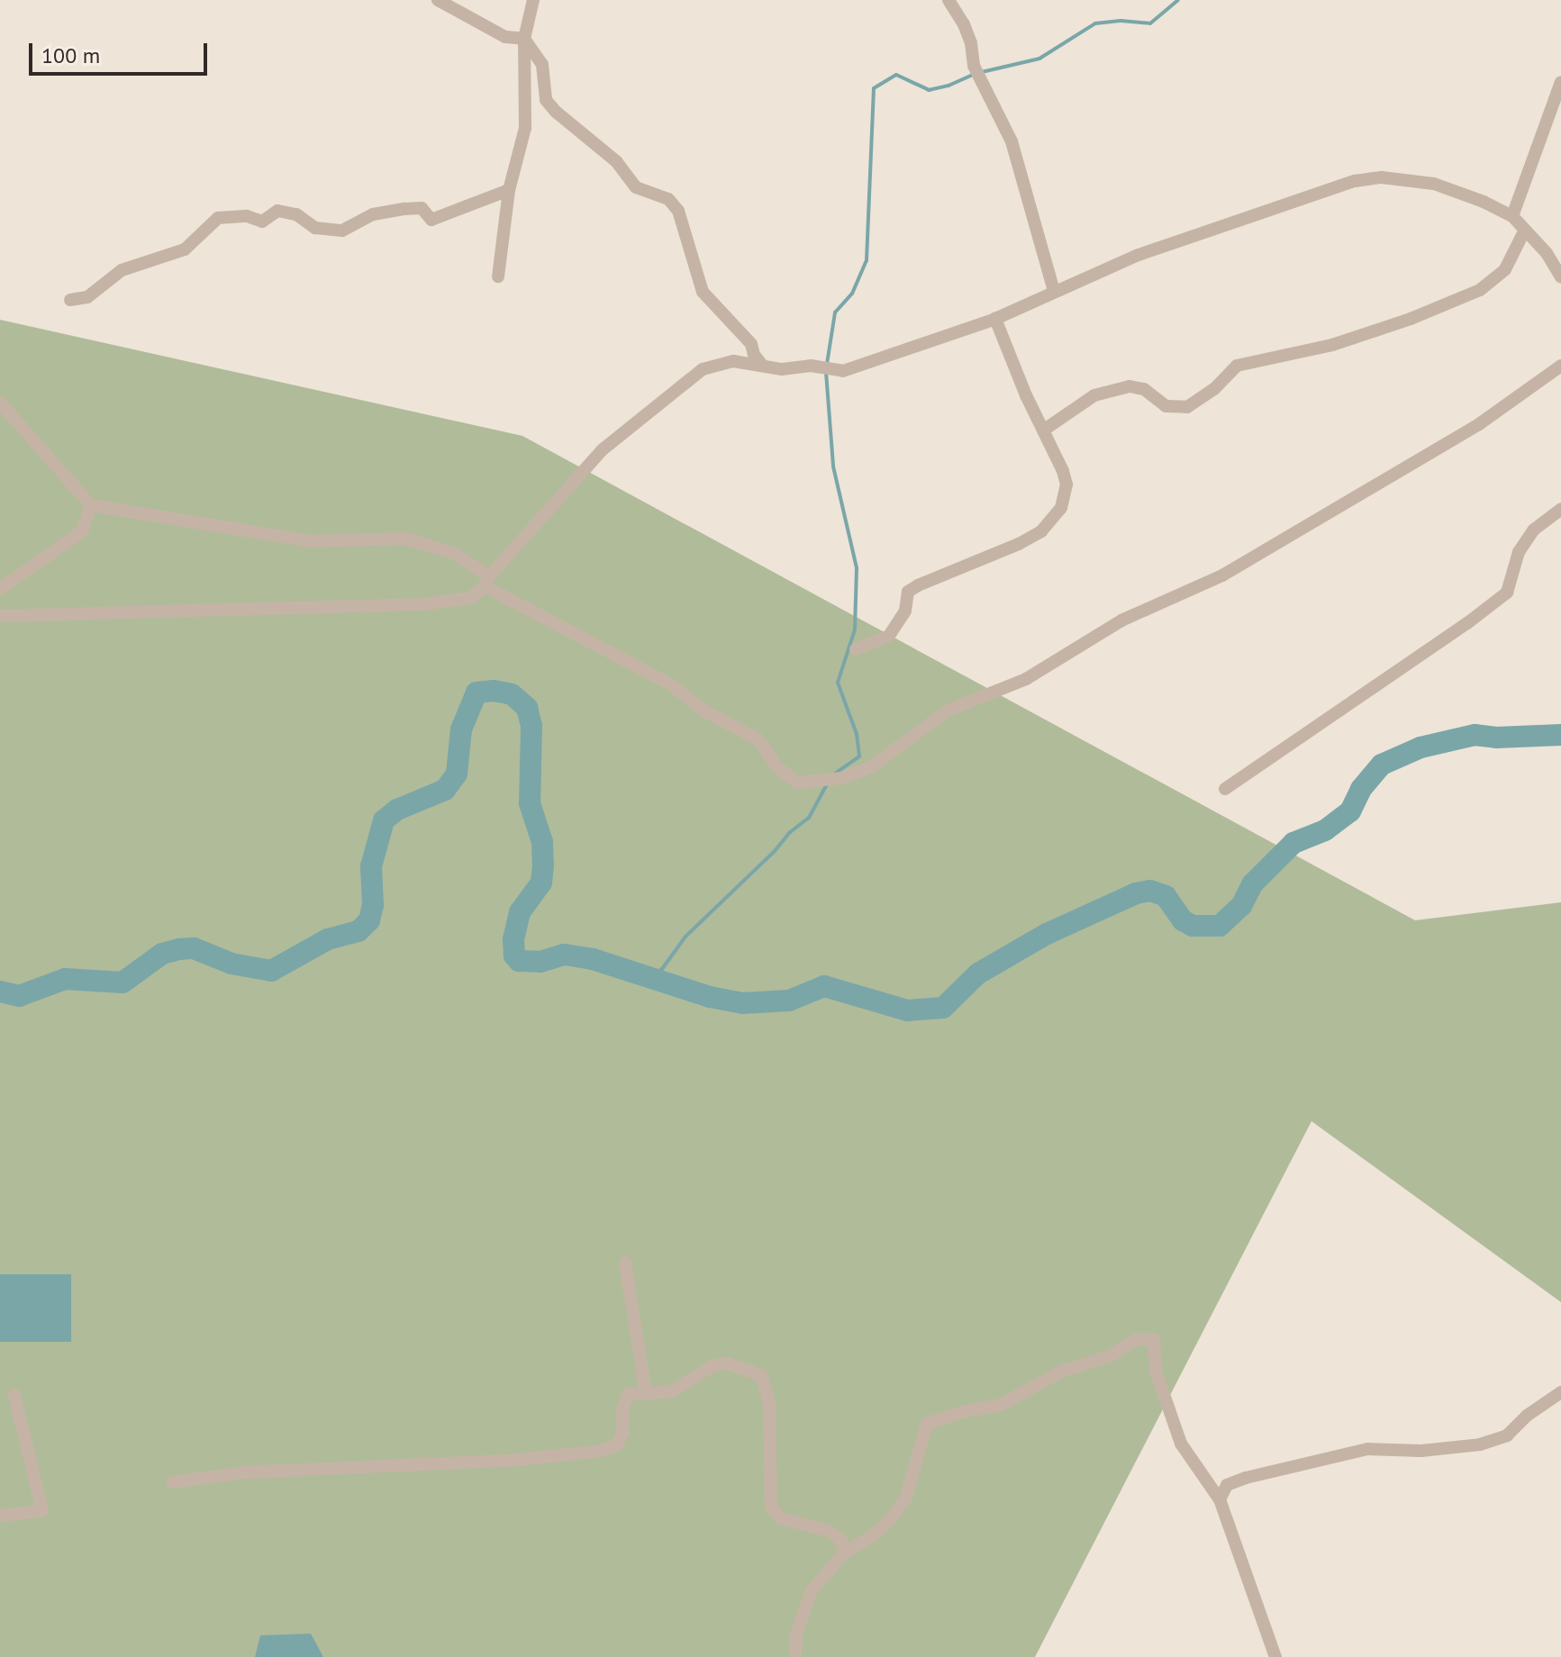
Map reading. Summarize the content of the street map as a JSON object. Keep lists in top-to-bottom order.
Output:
{
  "scale_bar": "100 m"
}
